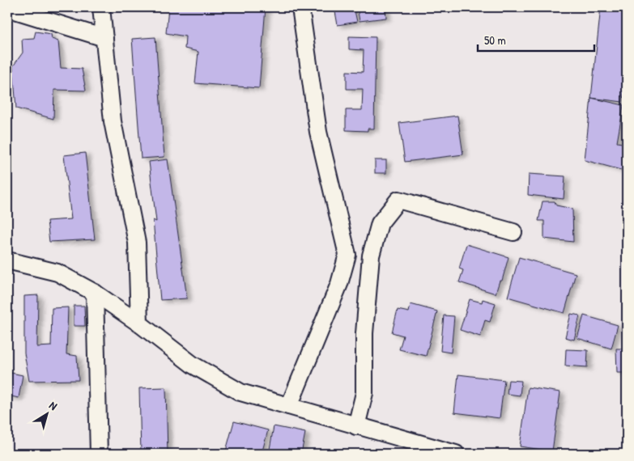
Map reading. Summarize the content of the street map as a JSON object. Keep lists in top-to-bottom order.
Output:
{
  "scale_bar": "50 m",
  "north": "top right"
}
